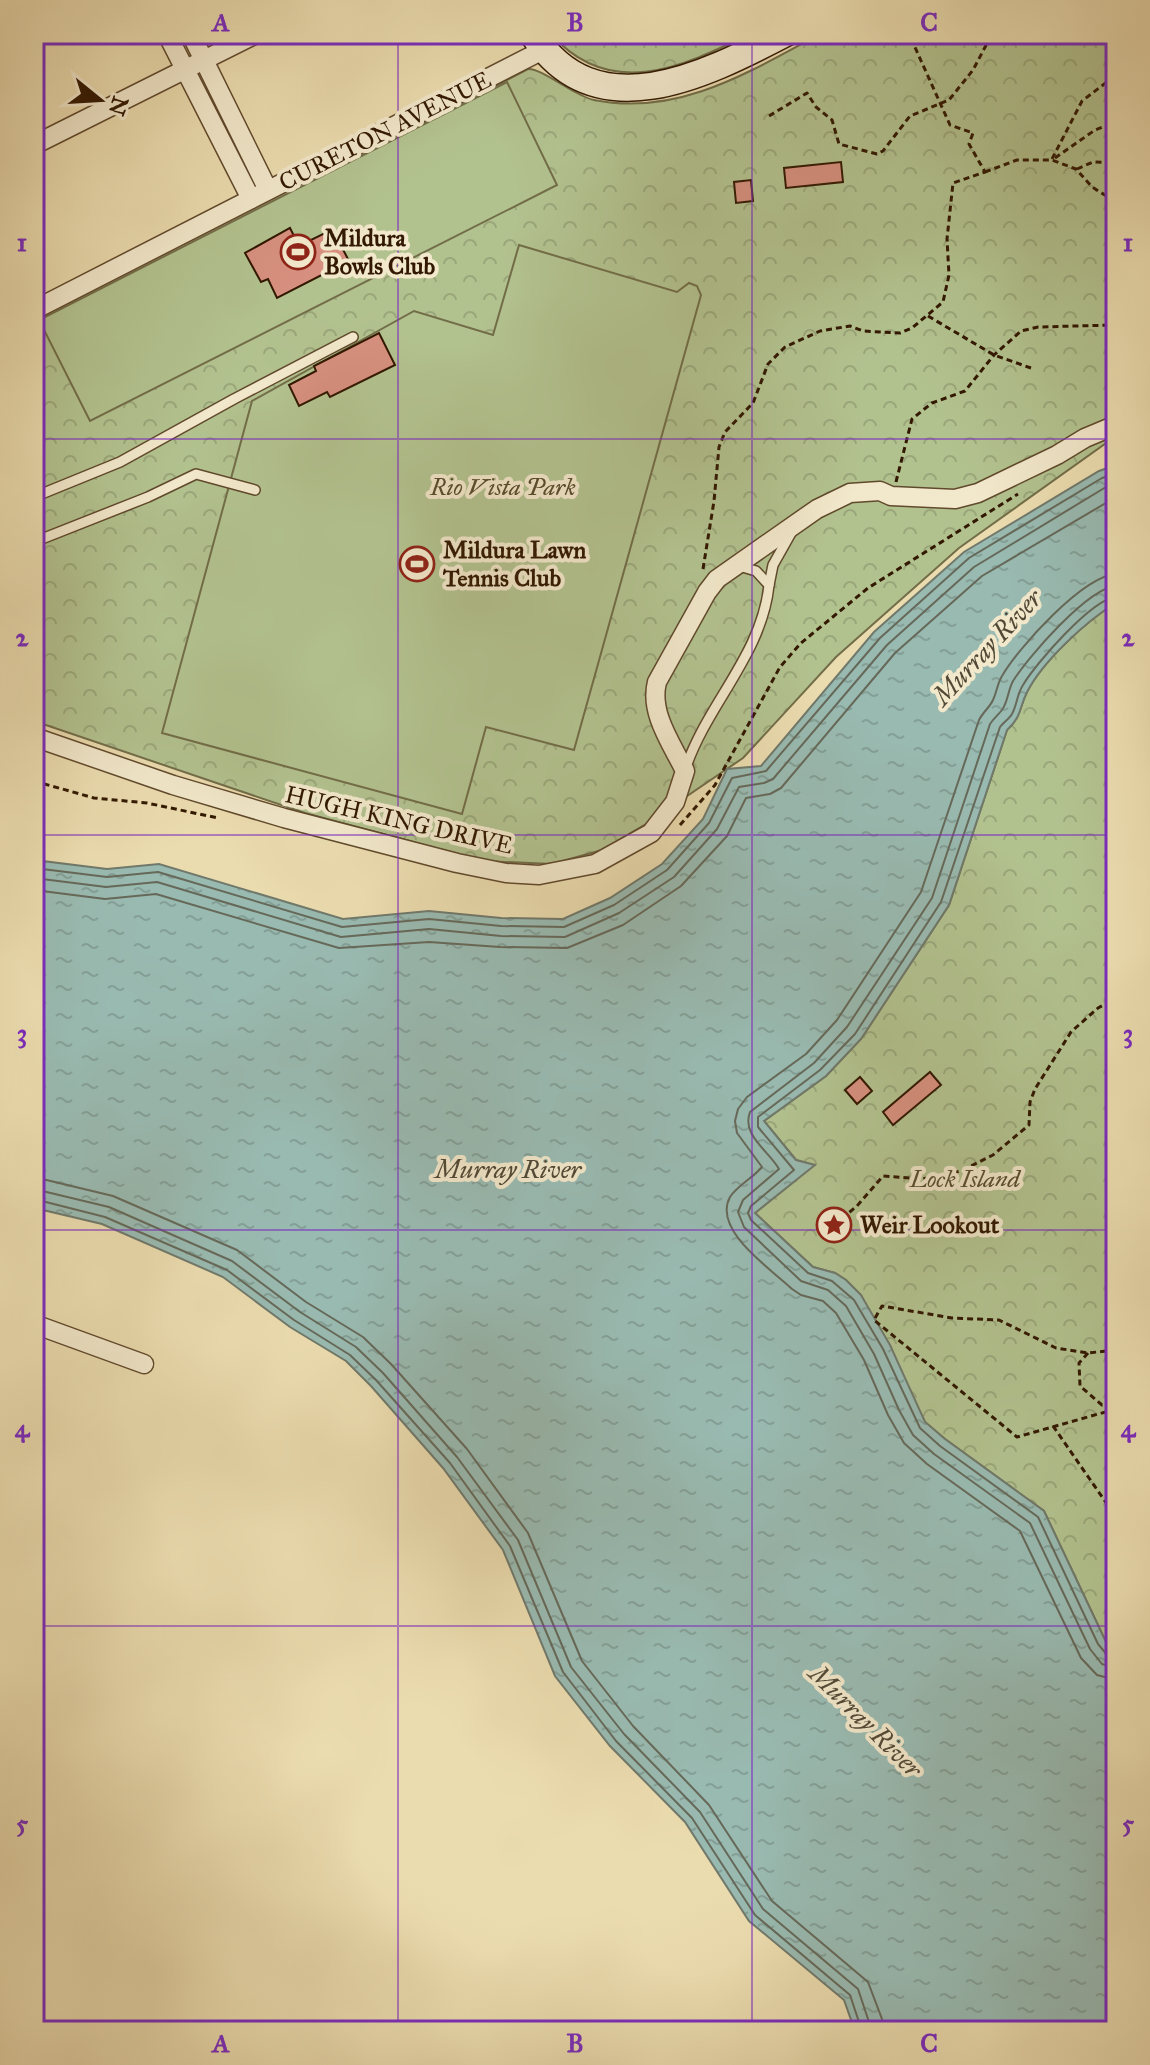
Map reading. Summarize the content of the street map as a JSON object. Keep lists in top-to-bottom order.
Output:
{
  "streets": {
    "street": ["CURETON AVENUE", "HUGH KING DRIVE"]
  },
  "water": ["Murray River"],
  "parks": ["Rio Vista Park", "Lock Island"],
  "places": {
    "sports": ["Mildura Bowls Club", "Mildura Lawn Tennis Club"],
    "place": ["Weir Lookout"]
  },
  "north": "right",
  "grid": {
    "columns": ["A", "B", "C"],
    "rows": [
      "1",
      "2",
      "3",
      "4",
      "5"
    ]
  }
}
